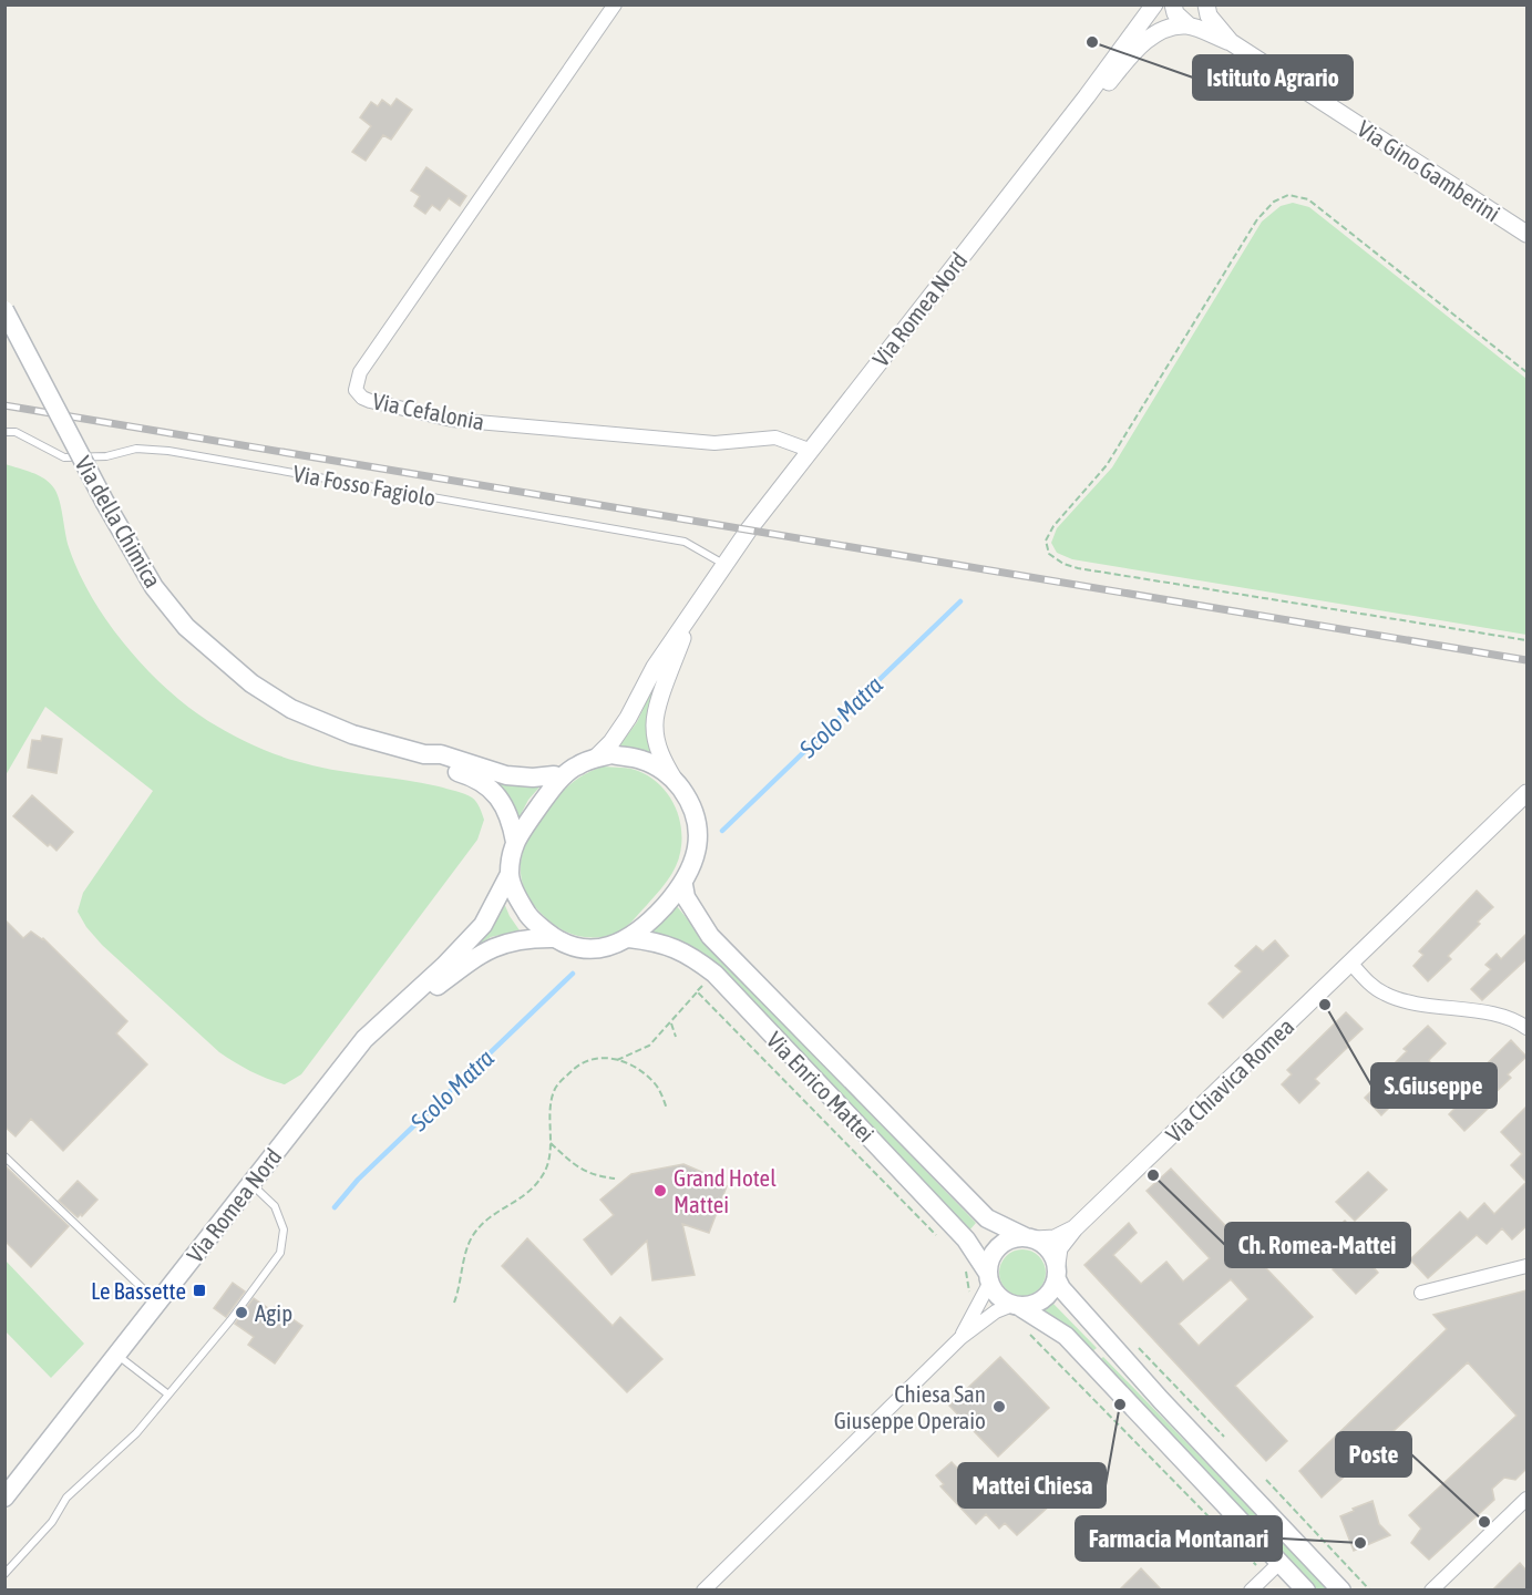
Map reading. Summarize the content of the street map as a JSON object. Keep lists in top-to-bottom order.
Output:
{
  "streets": {
    "main road": ["Via Romea Nord", "Via della Chimica", "Via Enrico Mattei"],
    "street": ["Via Gino Gamberini", "Via Cefalonia", "Via Chiavica Romea"],
    "lane": ["Via Fosso Fagiolo"]
  },
  "crossings": [
    ["Via Romea Nord", "Via Cefalonia"],
    ["Via Romea Nord", "Via Fosso Fagiolo"],
    ["Via Romea Nord", "Via della Chimica"],
    ["Via Romea Nord", "Via Enrico Mattei"],
    ["Via della Chimica", "Via Enrico Mattei"],
    ["Via Chiavica Romea", "Via Enrico Mattei"]
  ],
  "water": ["Scolo Matra"],
  "places": {
    "other": [
      "Istituto Agrario",
      "S.Giuseppe",
      "Ch. Romea-Mattei",
      "Grand Hotel Mattei",
      "Agip",
      "Mattei Chiesa",
      "Chiesa San Giuseppe Operaio",
      "Poste",
      "Farmacia Montanari"
    ],
    "transit": ["Le Bassette"]
  }
}
